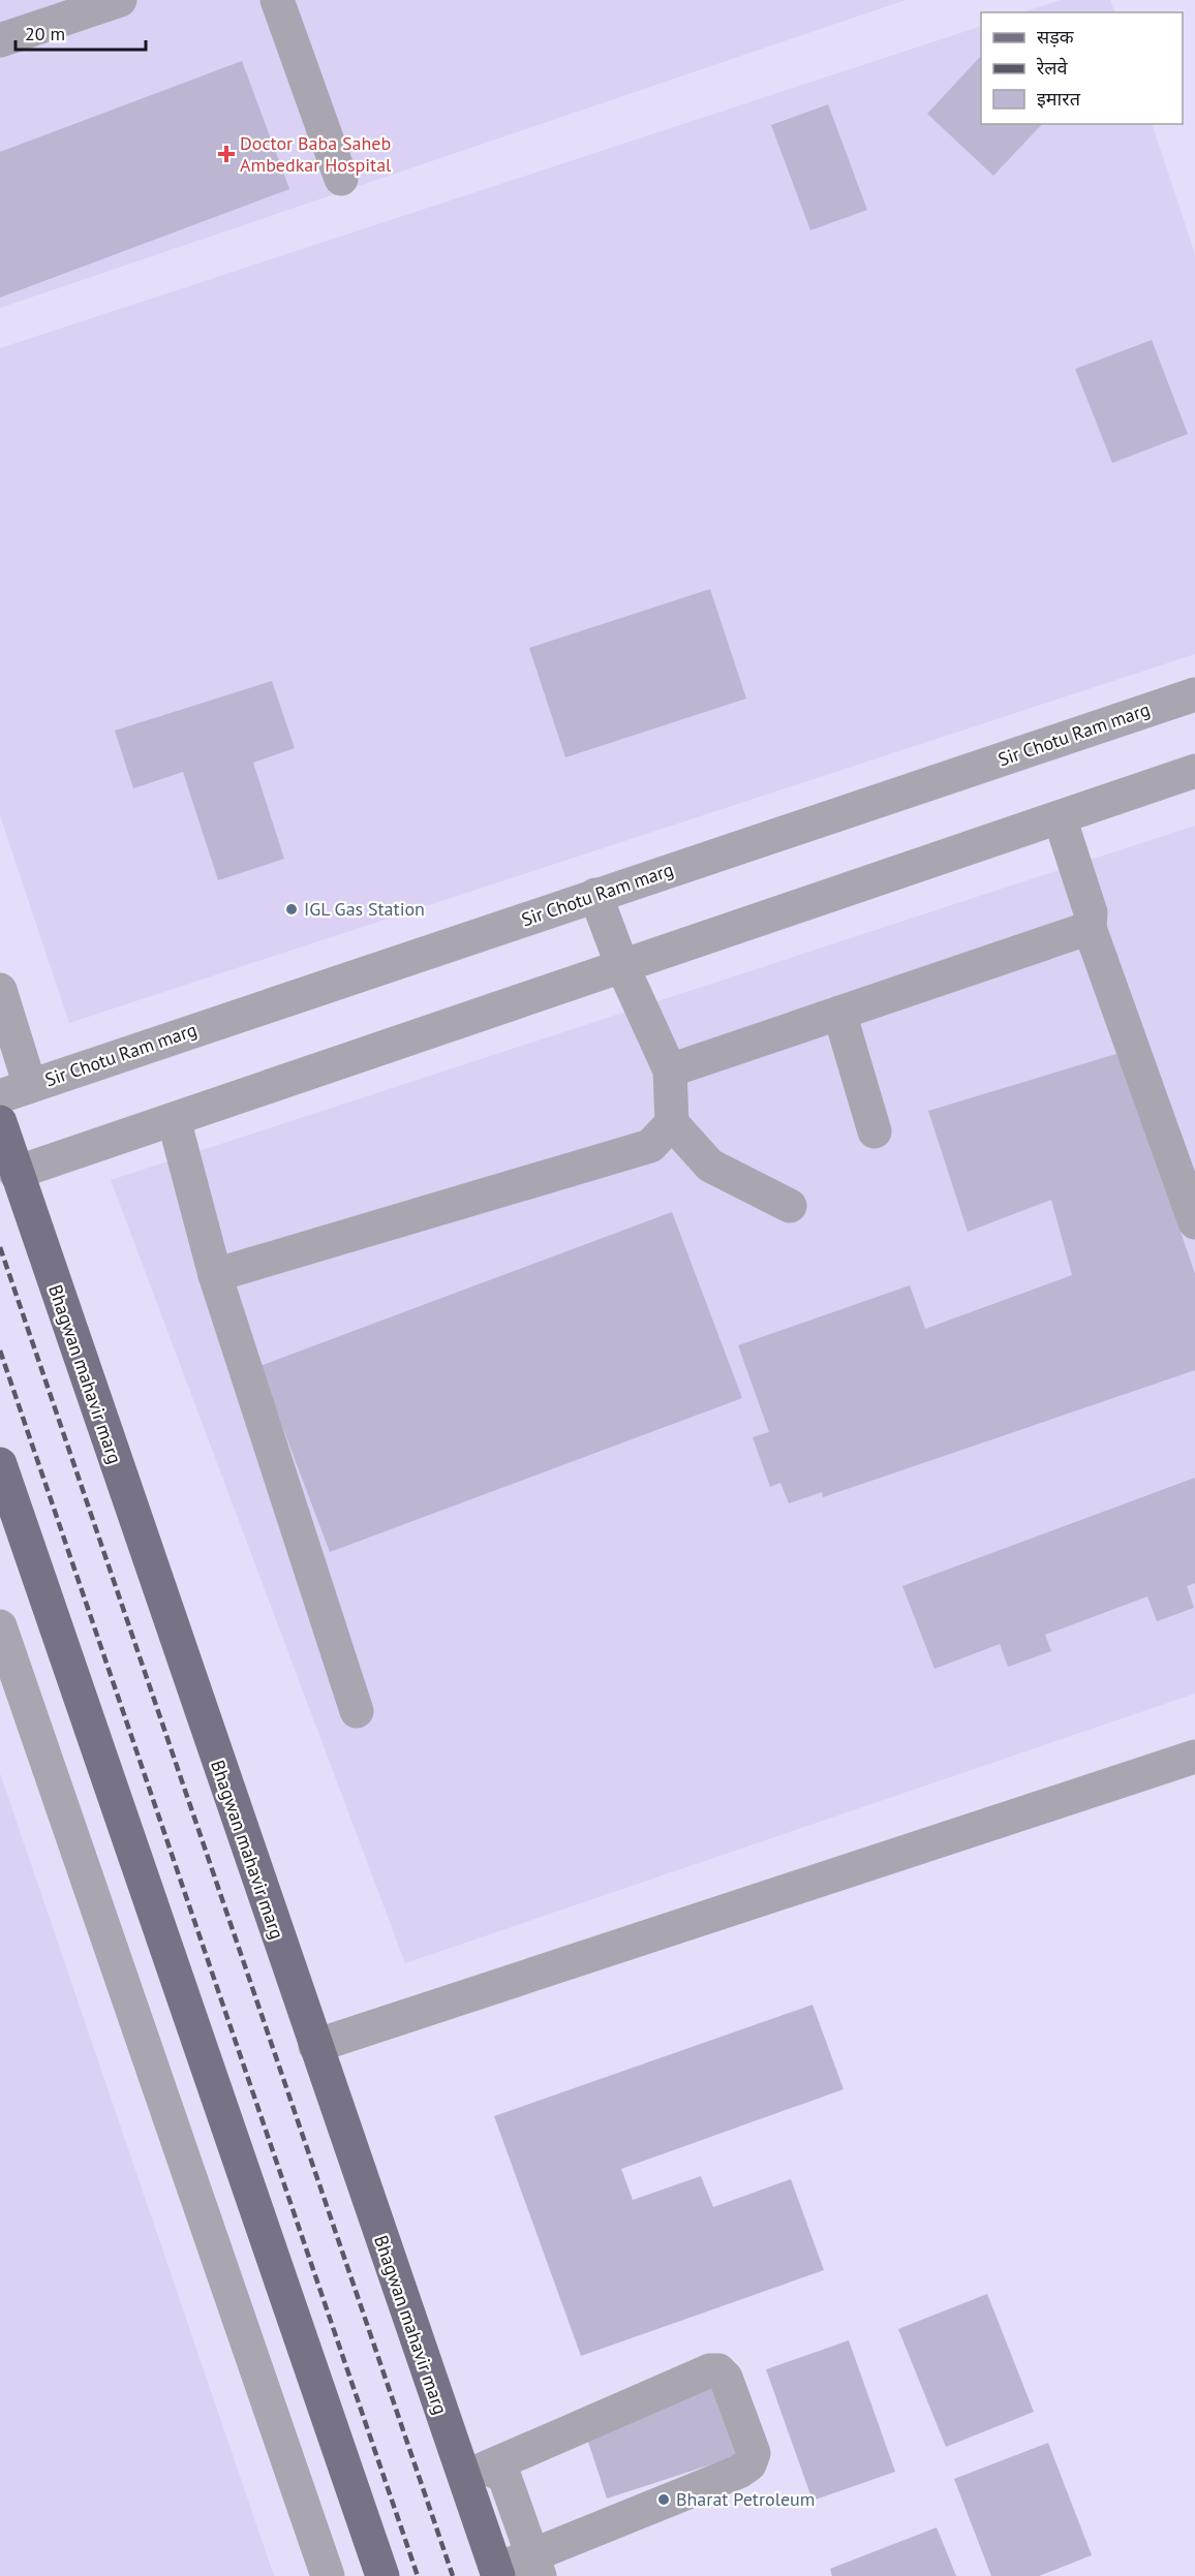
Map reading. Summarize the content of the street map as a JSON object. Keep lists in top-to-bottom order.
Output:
{
  "streets": {
    "main road": ["Bhagwan mahavir marg"],
    "street": ["Sir Chotu Ram marg"]
  },
  "places": {
    "health": ["Doctor Baba Saheb Ambedkar Hospital"],
    "other": ["IGL Gas Station", "Bharat Petroleum"]
  },
  "legend": ["सड़क", "रेलवे", "इमारत"],
  "scale_bar": "20 m"
}
